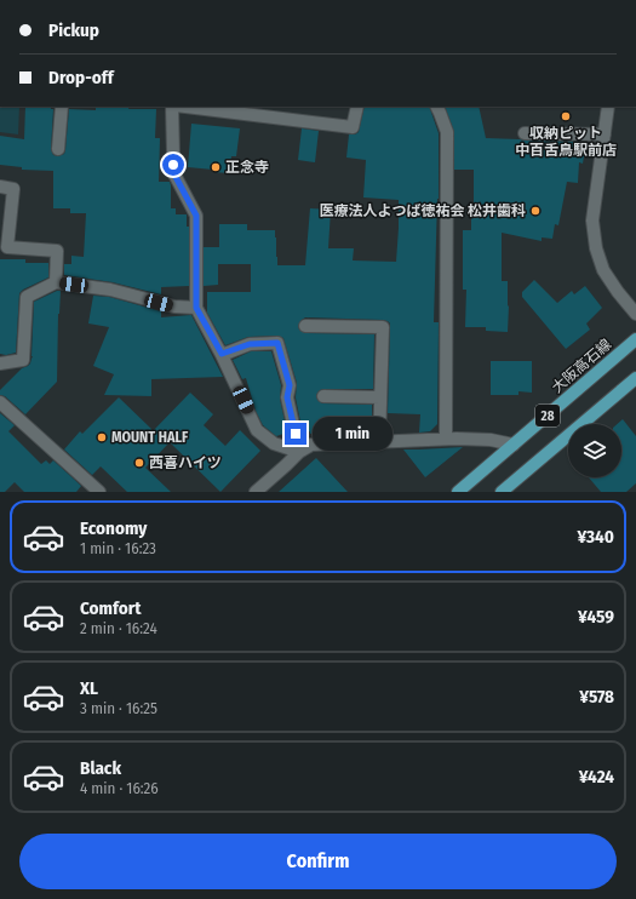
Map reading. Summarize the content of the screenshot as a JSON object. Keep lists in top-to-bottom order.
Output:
{
  "streets": {
    "main road": ["大阪高石線", "28"]
  },
  "places": [
    "収納ピット 中百舌鳥駅前店",
    "正念寺",
    "医療法人よつば徳祐会 松井歯科",
    "MOUNT HALF",
    "西喜ハイツ"
  ],
  "page": {
    "banner": ["Pickup", "Drop-off"],
    "bubble": "1 min",
    "list": [
      {
        "name": "Economy",
        "note": "1 min · 16:23",
        "value": "¥340"
      },
      {
        "name": "Comfort",
        "note": "2 min · 16:24",
        "value": "¥459"
      },
      {
        "name": "XL",
        "note": "3 min · 16:25",
        "value": "¥578"
      },
      {
        "name": "Black",
        "note": "4 min · 16:26",
        "value": "¥424"
      }
    ],
    "buttons": "Confirm"
  }
}
